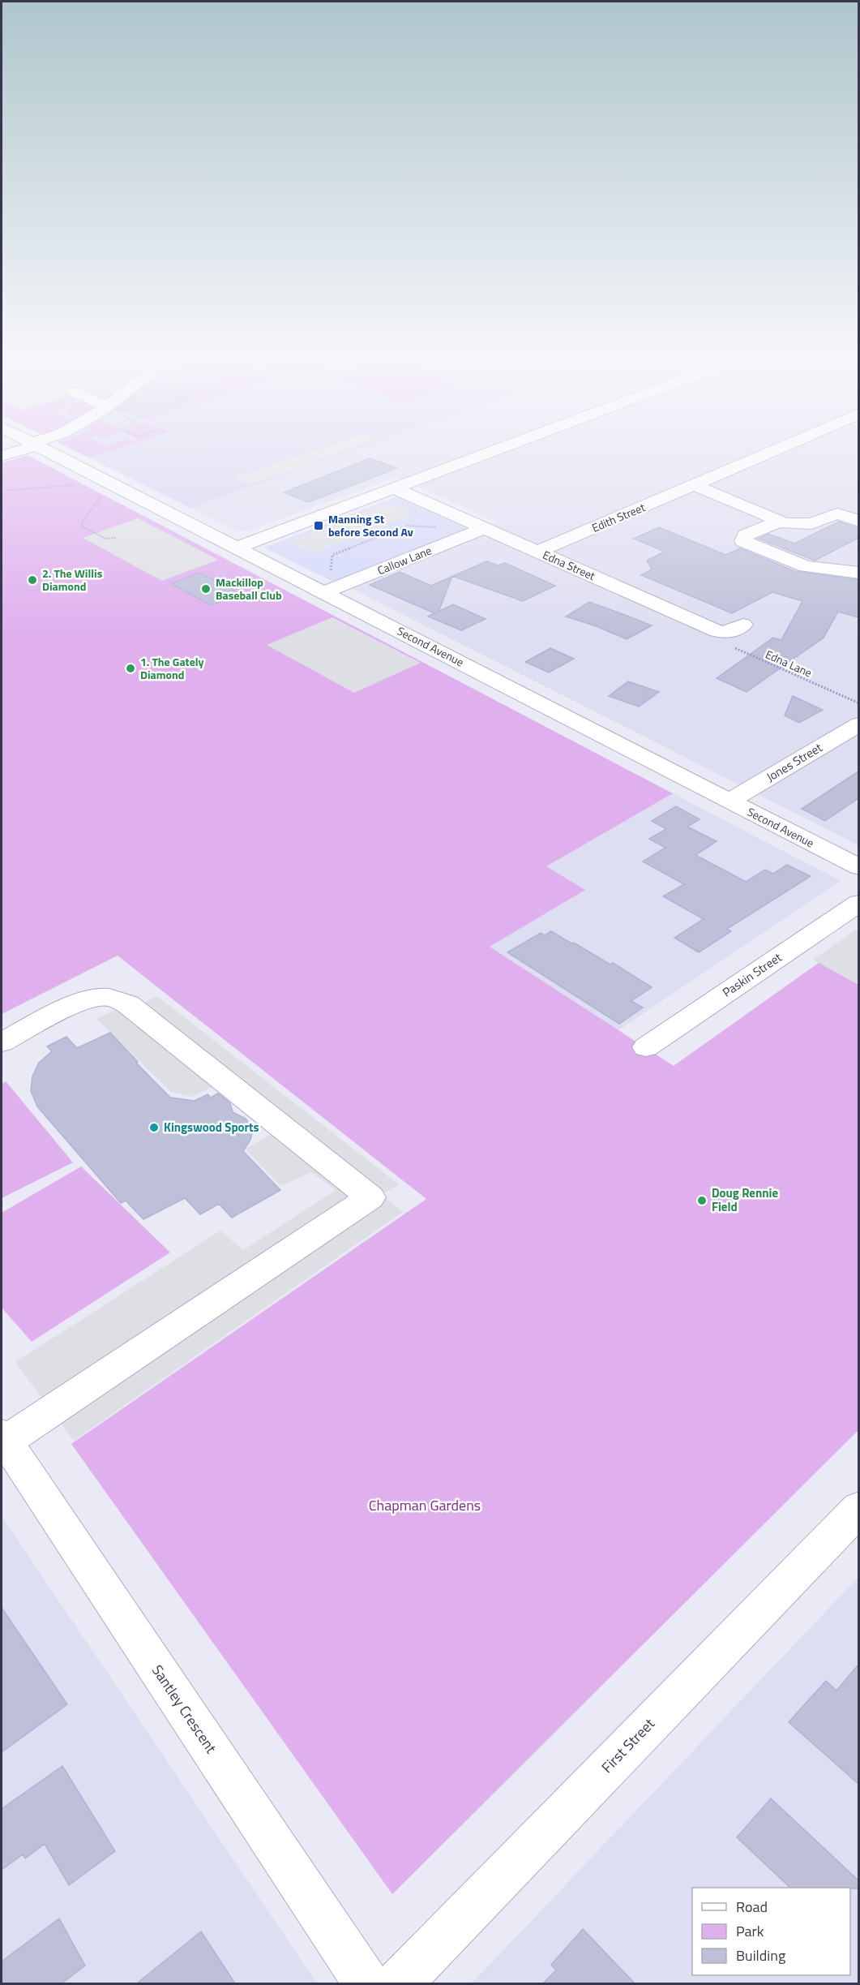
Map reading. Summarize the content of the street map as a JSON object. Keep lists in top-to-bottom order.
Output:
{
  "streets": {
    "street": [
      "Edith Street",
      "Callow Lane",
      "Edna Street",
      "Second Avenue",
      "Jones Street",
      "Paskin Street",
      "Santley Crescent",
      "First Street"
    ],
    "path": ["Edna Lane"]
  },
  "crossings": [
    ["Edith Street", "Edna Street"],
    ["Callow Lane", "Edna Street"],
    ["Callow Lane", "Second Avenue"],
    ["Edna Street", "Edna Lane"],
    ["Second Avenue", "Jones Street"]
  ],
  "parks": ["Chapman Gardens"],
  "places": {
    "transit": ["Manning St before Second Av"],
    "other": [
      "2. The Willis Diamond",
      "Mackillop Baseball Club",
      "1. The Gately Diamond",
      "Kingswood Sports",
      "Doug Rennie Field"
    ]
  },
  "legend": ["Road", "Park", "Building"]
}
